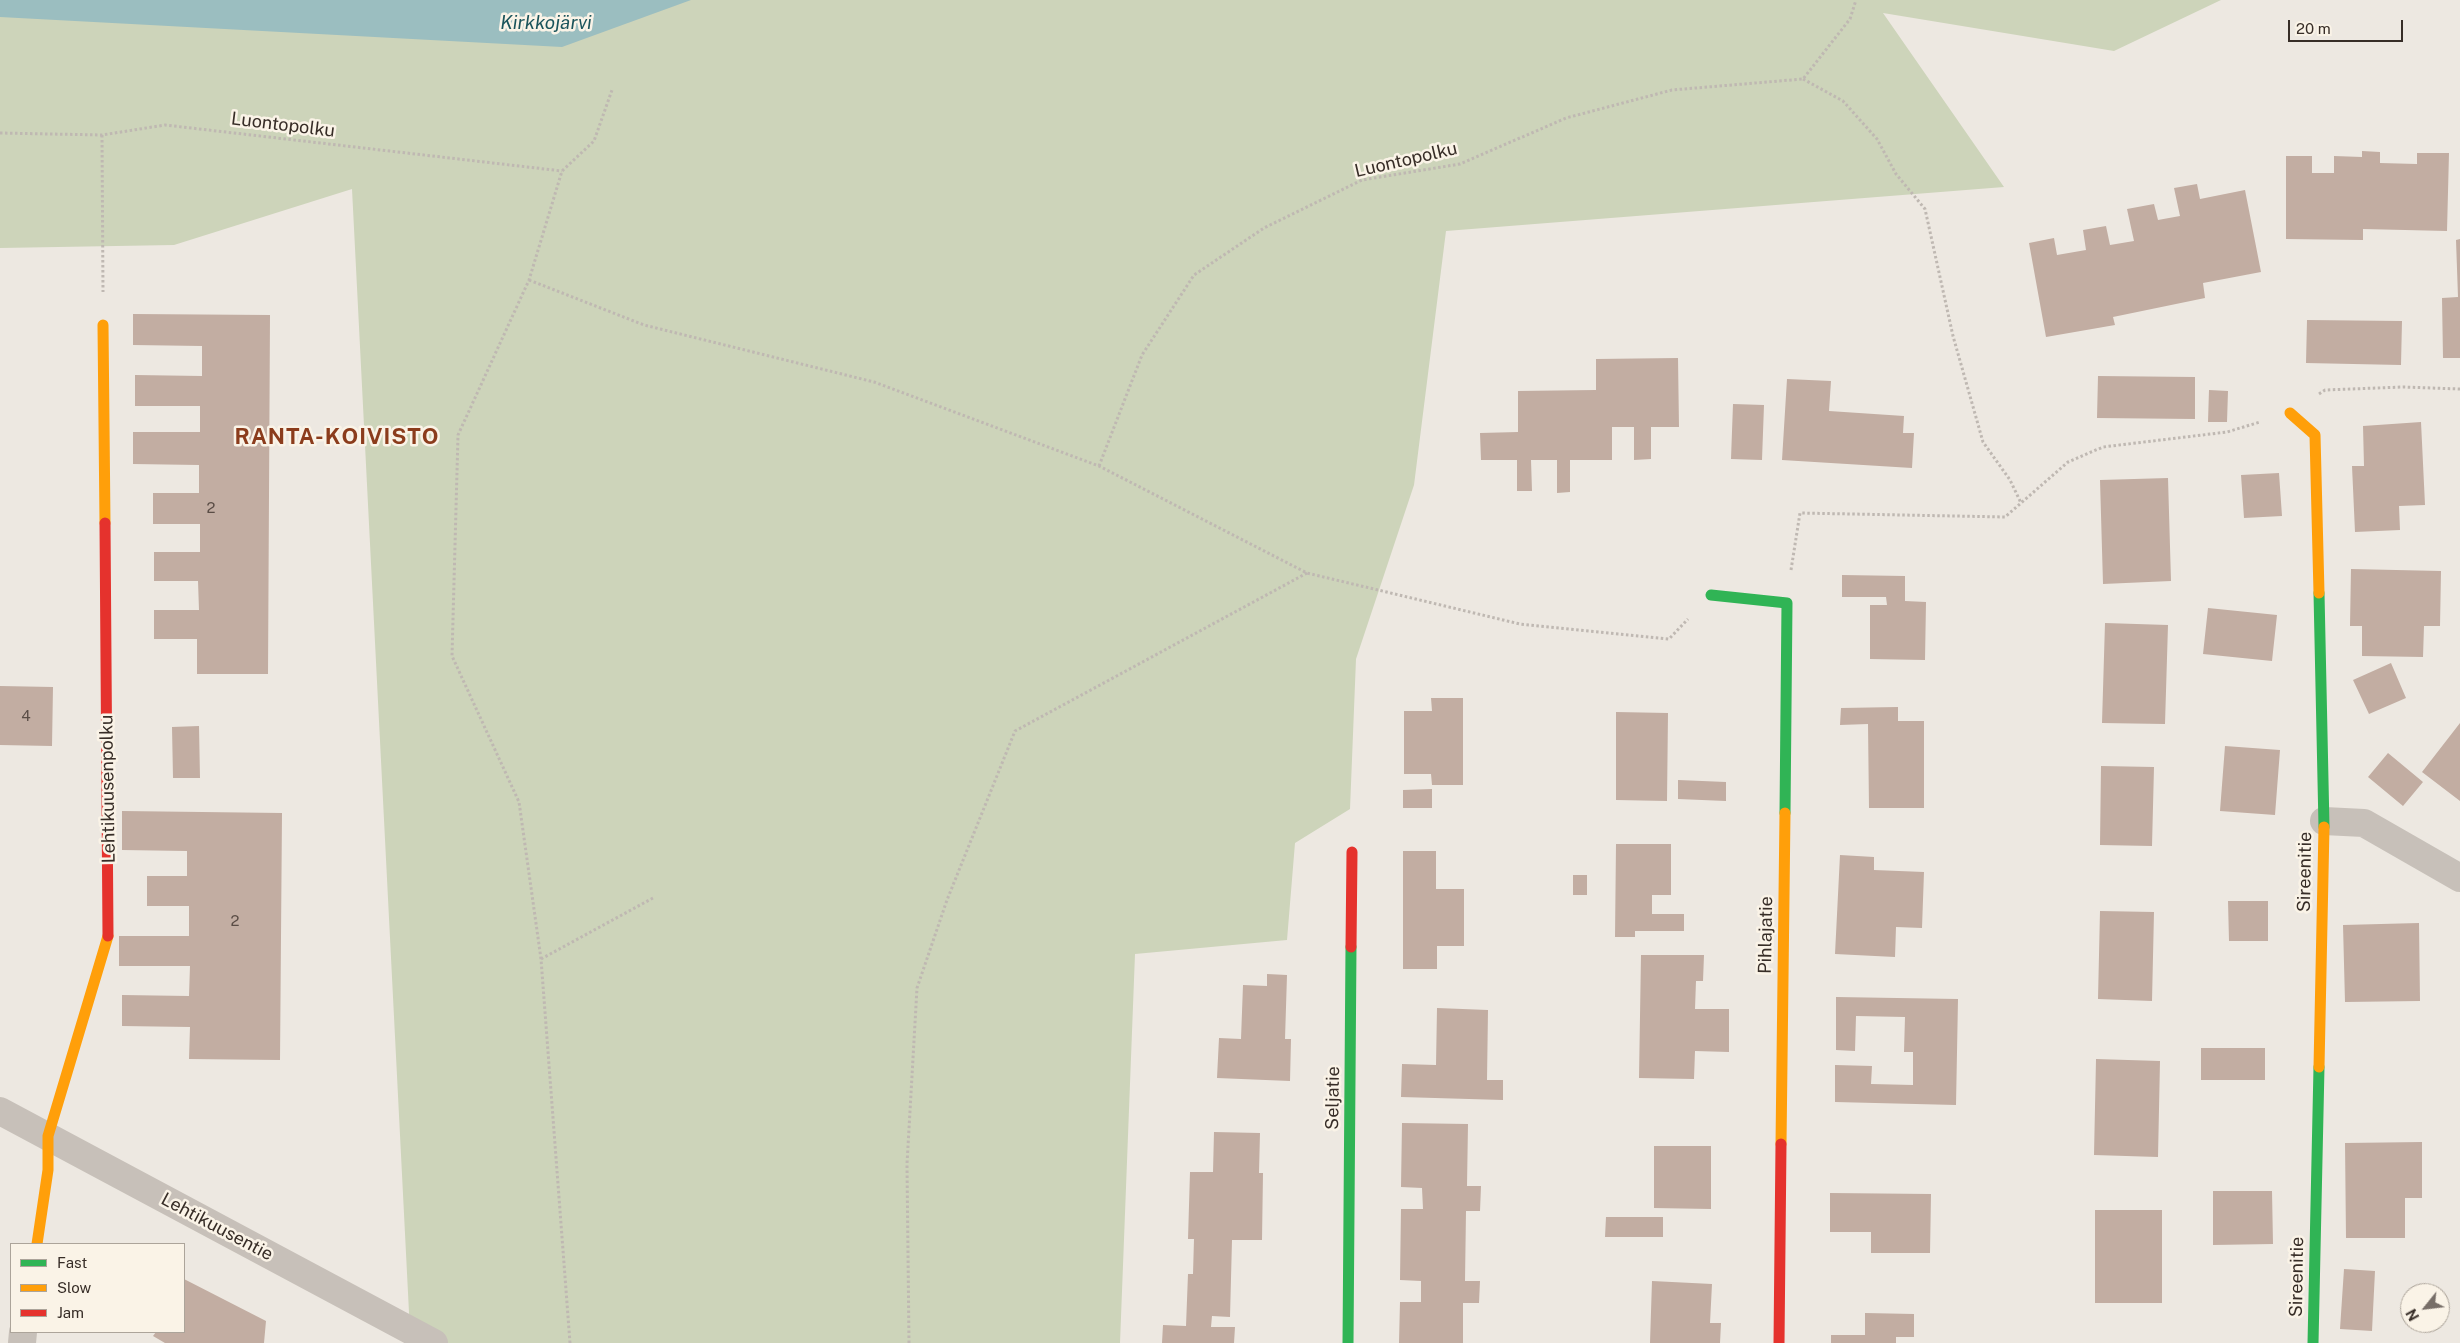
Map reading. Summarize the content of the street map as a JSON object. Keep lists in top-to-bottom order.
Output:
{
  "streets": {
    "street": [
      "Lehtikuusenpolku",
      "Sireenitie",
      "Pihlajatie",
      "Seljatie",
      "Lehtikuusentie"
    ],
    "path": ["Luontopolku"]
  },
  "crossings": [
    ["Lehtikuusenpolku", "Lehtikuusentie"]
  ],
  "districts": ["RANTA-KOIVISTO"],
  "water": ["Kirkkojärvi"],
  "house_numbers": ["2", "4", "2"],
  "legend": ["Fast", "Slow", "Jam"],
  "scale_bar": "20 m",
  "north": "bottom left"
}
